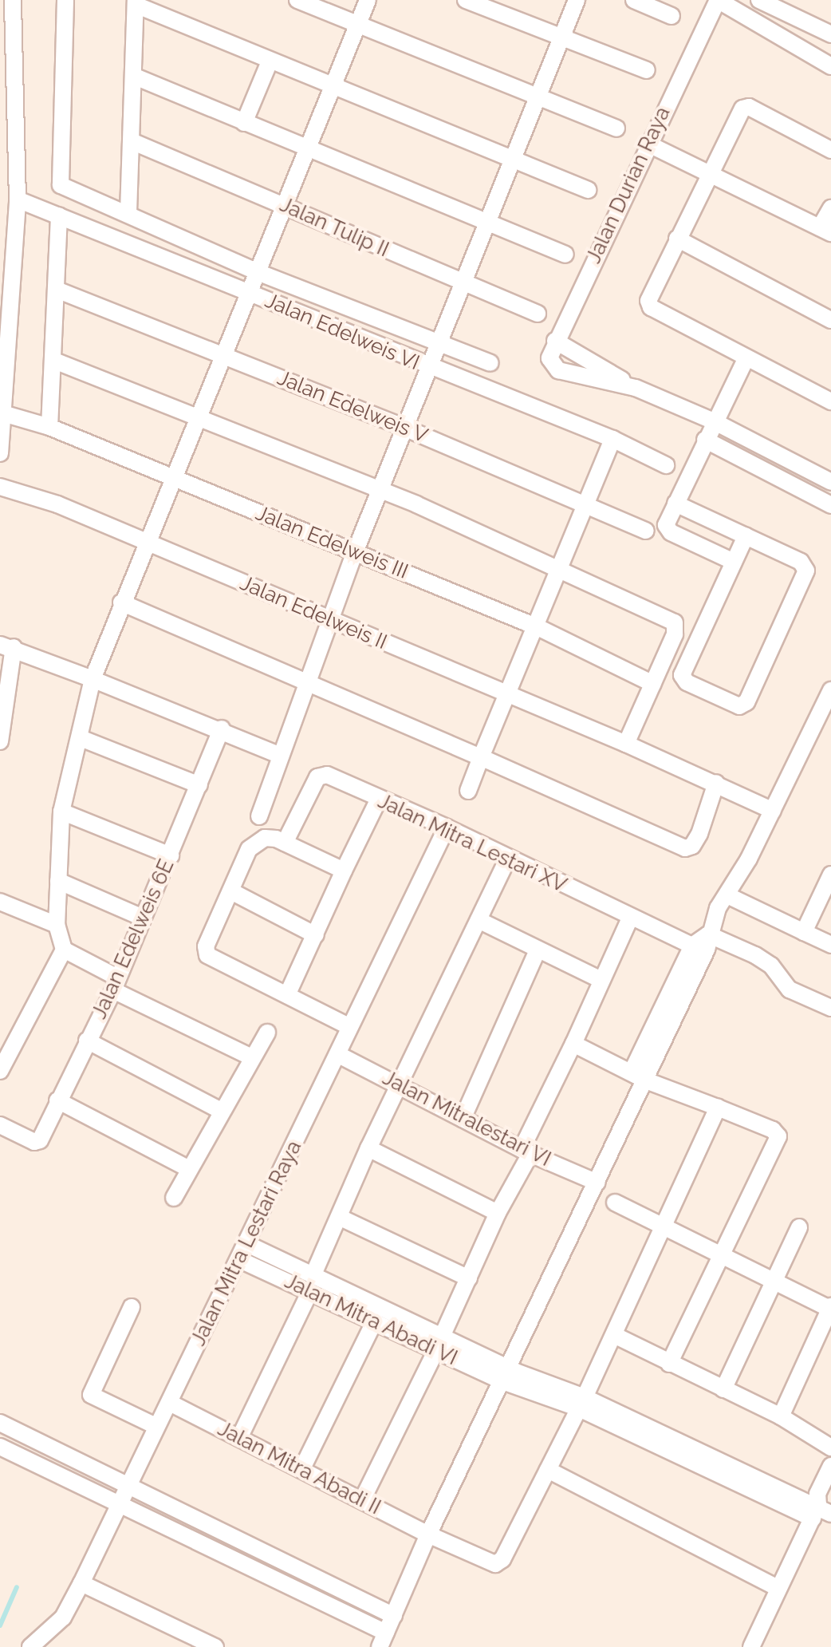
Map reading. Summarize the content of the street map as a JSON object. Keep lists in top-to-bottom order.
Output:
{
  "streets": {
    "street": [
      "Jalan Durian Raya",
      "Jalan Tulip II",
      "Jalan Edelweis VI",
      "Jalan Edelweis V",
      "Jalan Edelweis III",
      "Jalan Edelweis II",
      "Jalan Mitra Lestari XV",
      "Jalan Edelweis 6E",
      "Jalan Mitralestari VI",
      "Jalan Mitra Lestari Raya",
      "Jalan Mitra Abadi VI",
      "Jalan Mitra Abadi II"
    ]
  },
  "crossings": [
    ["Jalan Mitra Lestari XV", "Jalan Mitra Lestari Raya"],
    ["Jalan Mitralestari VI", "Jalan Mitra Lestari Raya"],
    ["Jalan Mitra Lestari Raya", "Jalan Mitra Abadi VI"],
    ["Jalan Mitra Lestari Raya", "Jalan Mitra Abadi II"]
  ]
}
